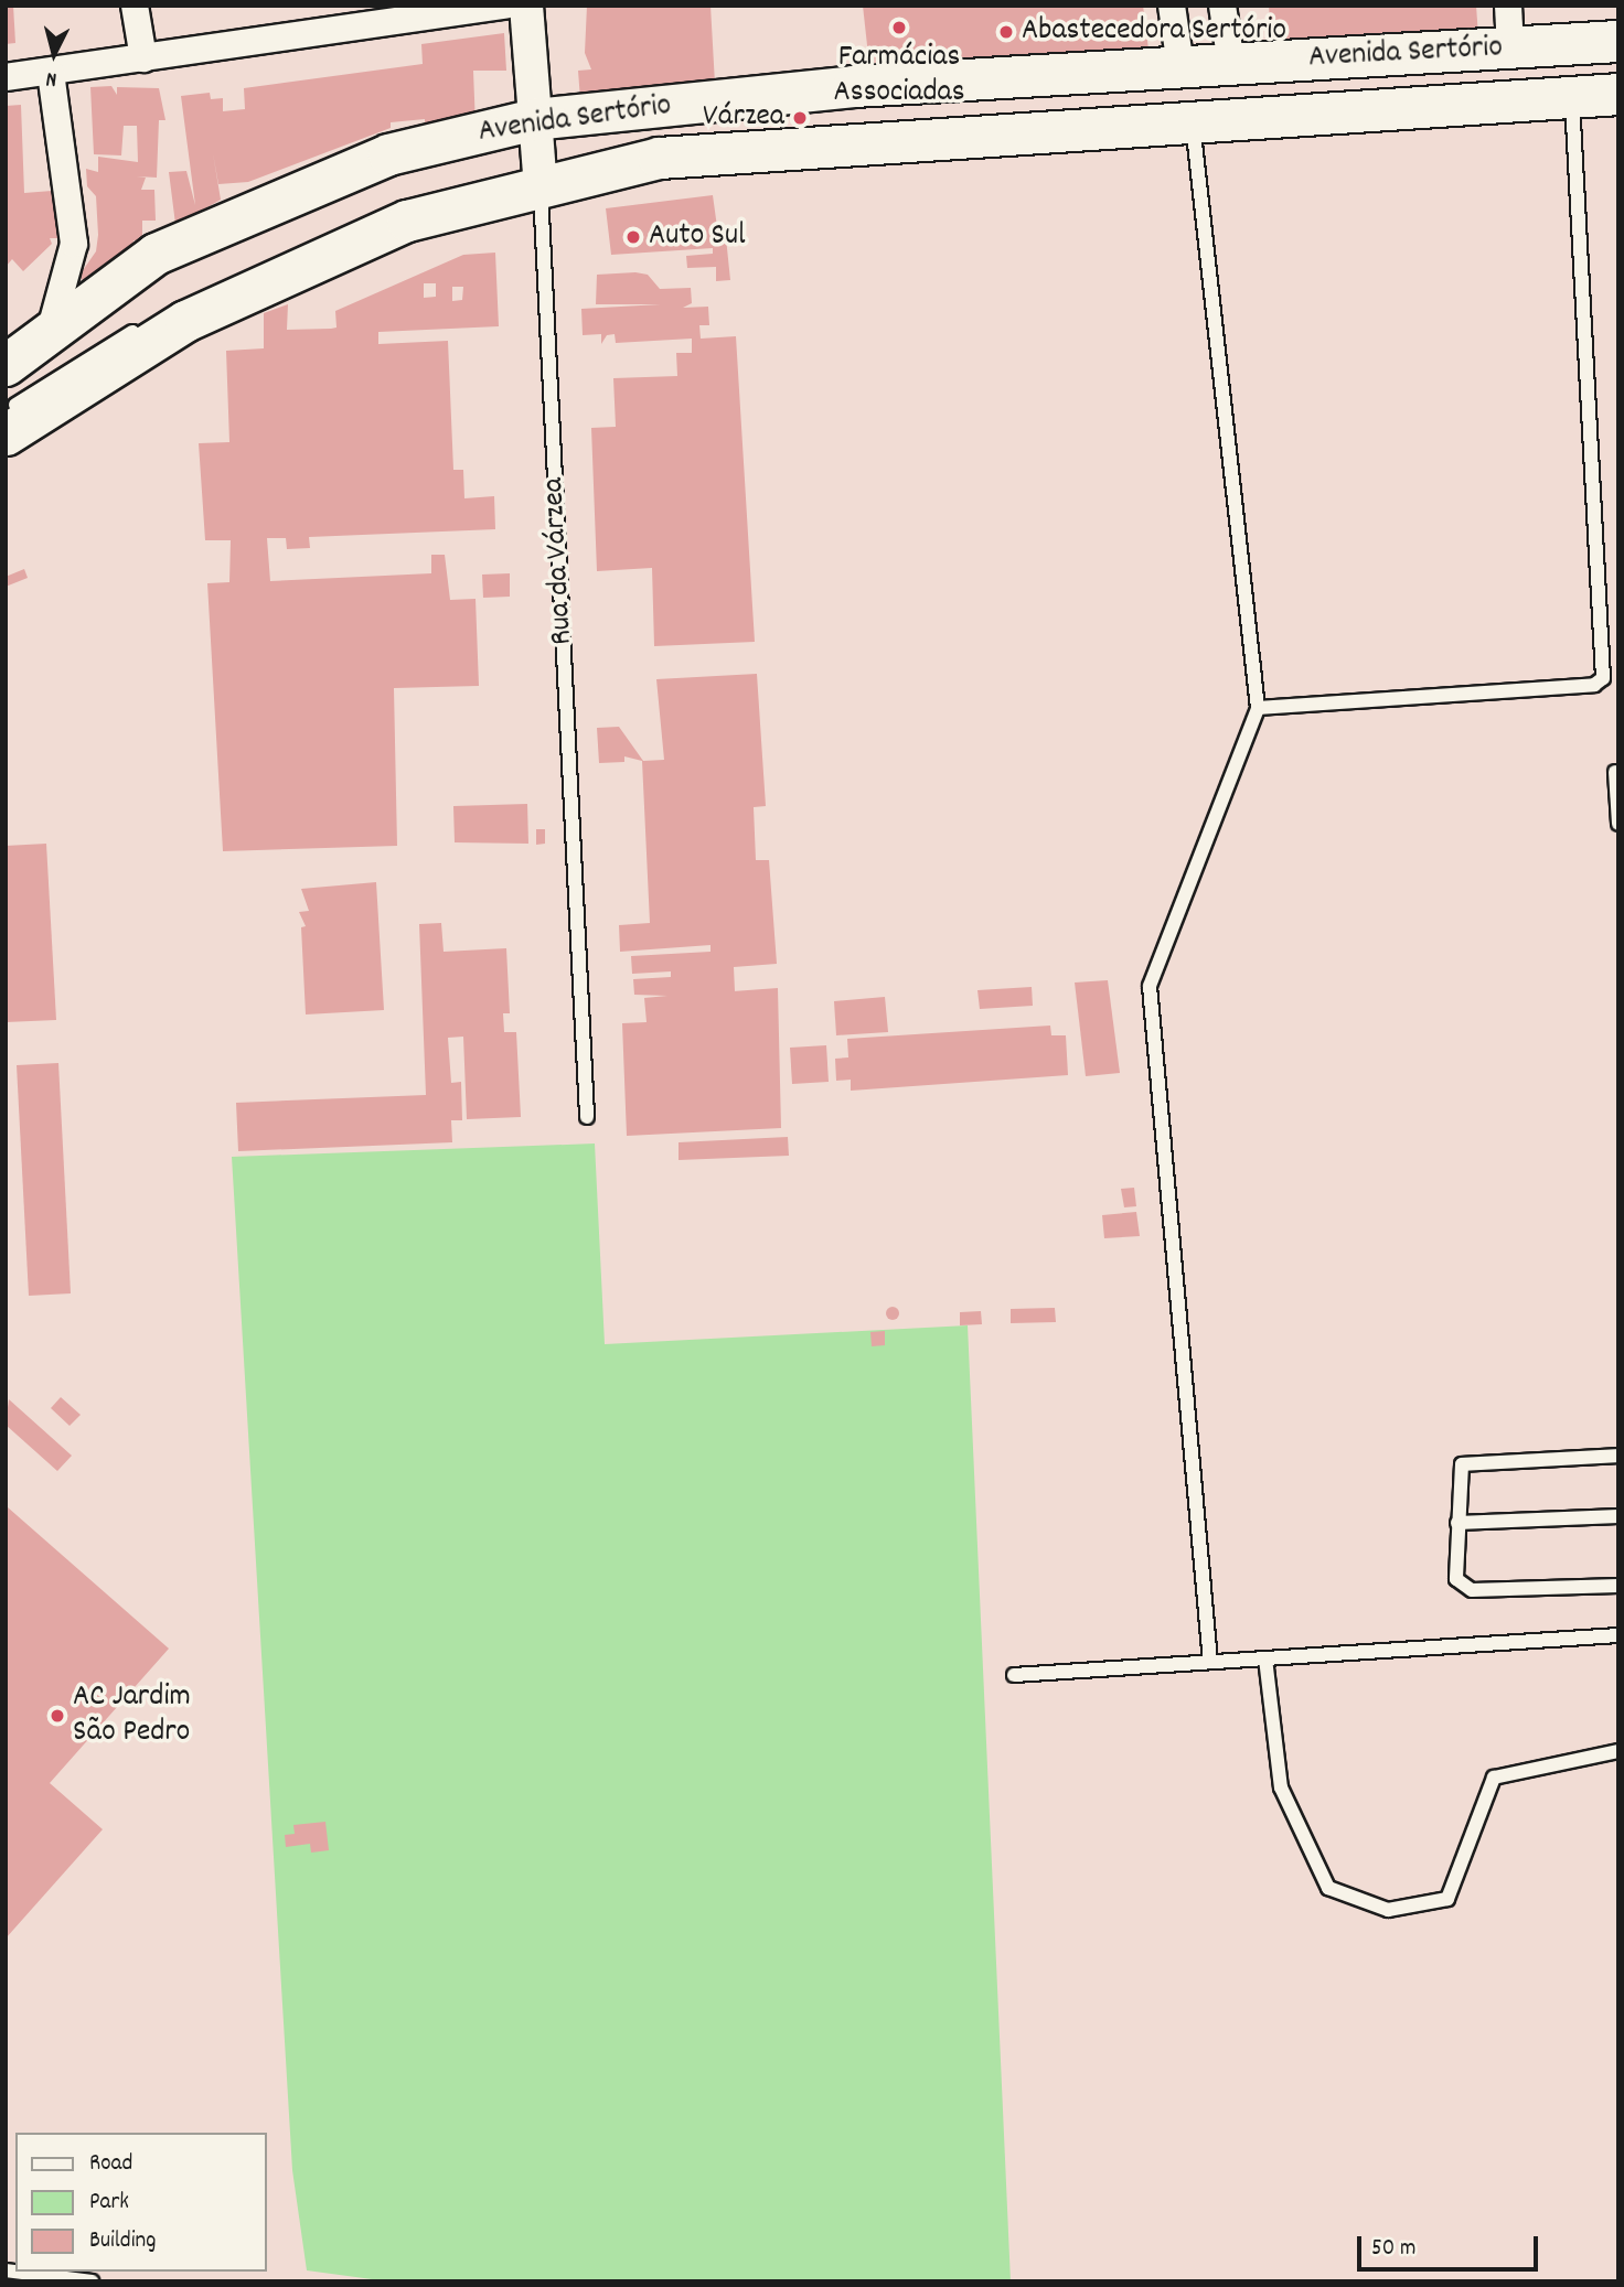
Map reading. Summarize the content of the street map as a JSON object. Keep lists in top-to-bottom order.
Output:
{
  "streets": {
    "main road": ["Avenida Sertório"],
    "street": ["Rua da Várzea"]
  },
  "crossings": [
    ["Avenida Sertório", "Rua da Várzea"]
  ],
  "places": [
    "Farmácias Associadas",
    "Abastecedora Sertório",
    "Várzea",
    "Auto Sul",
    "AC Jardim São Pedro"
  ],
  "legend": ["Road", "Park", "Building"],
  "scale_bar": "50 m",
  "north": "bottom"
}
